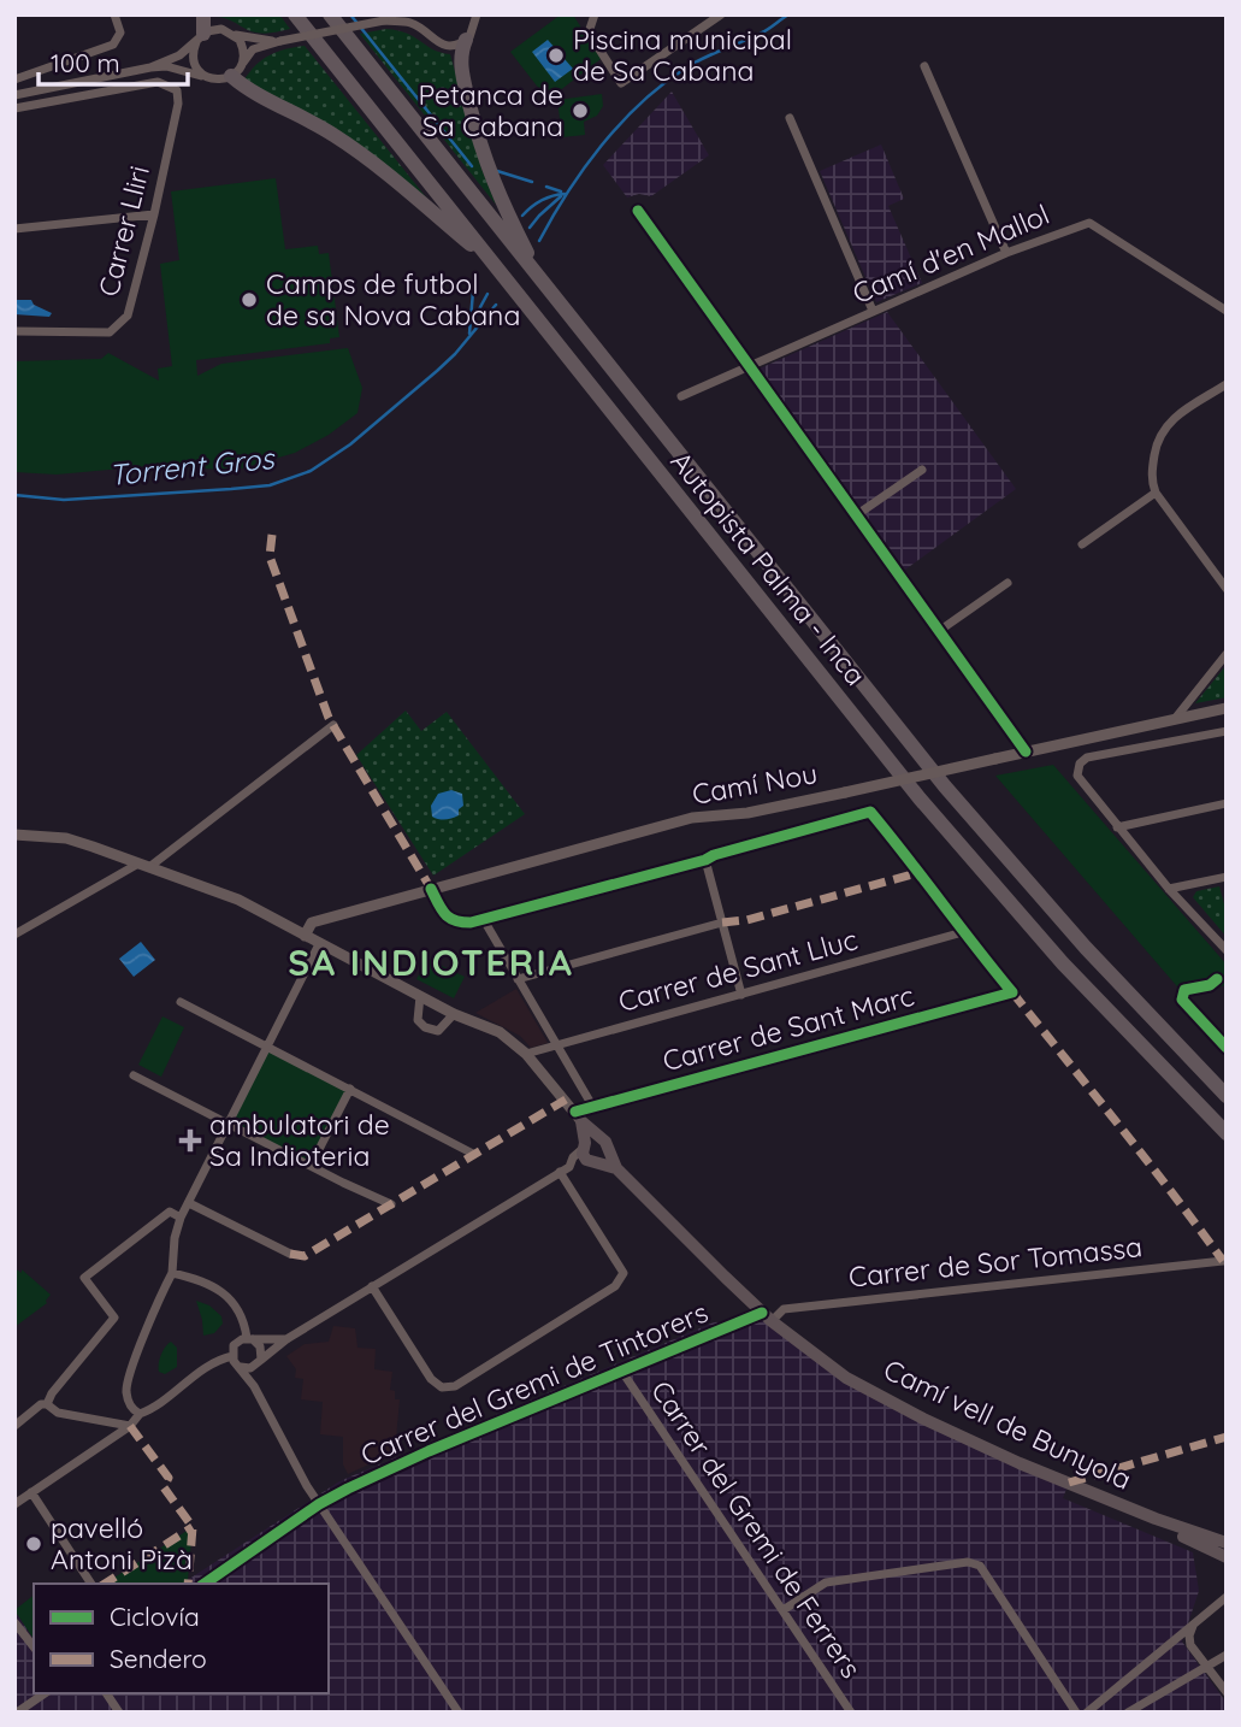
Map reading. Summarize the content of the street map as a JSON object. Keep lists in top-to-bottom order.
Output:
{
  "streets": {
    "highway": ["Autopista Palma - Inca"],
    "main road": ["Camí vell de Bunyola"],
    "street": [
      "Carrer Lliri",
      "Camí d'en Mallol",
      "Camí Nou",
      "Carrer de Sant Lluc",
      "Carrer de Sant Marc",
      "Carrer de Sor Tomassa",
      "Carrer del Gremi de Tintorers",
      "Carrer del Gremi de Ferrers"
    ]
  },
  "crossings": [
    ["Carrer de Sant Lluc", "Carrer de Sant Marc"],
    ["Carrer de Sor Tomassa", "Carrer del Gremi de Tintorers"],
    ["Carrer de Sor Tomassa", "Camí vell de Bunyola"],
    ["Carrer del Gremi de Tintorers", "Camí vell de Bunyola"],
    ["Carrer del Gremi de Tintorers", "Carrer del Gremi de Ferrers"]
  ],
  "districts": ["SA INDIOTERIA"],
  "water": ["Torrent Gros"],
  "places": {
    "other": [
      "Piscina municipal de Sa Cabana",
      "Petanca de Sa Cabana",
      "Camps de futbol de sa Nova Cabana",
      "pavelló Antoni Pizà"
    ],
    "health": ["ambulatori de Sa Indioteria"]
  },
  "legend": ["Ciclovía", "Sendero"],
  "scale_bar": "100 m"
}
